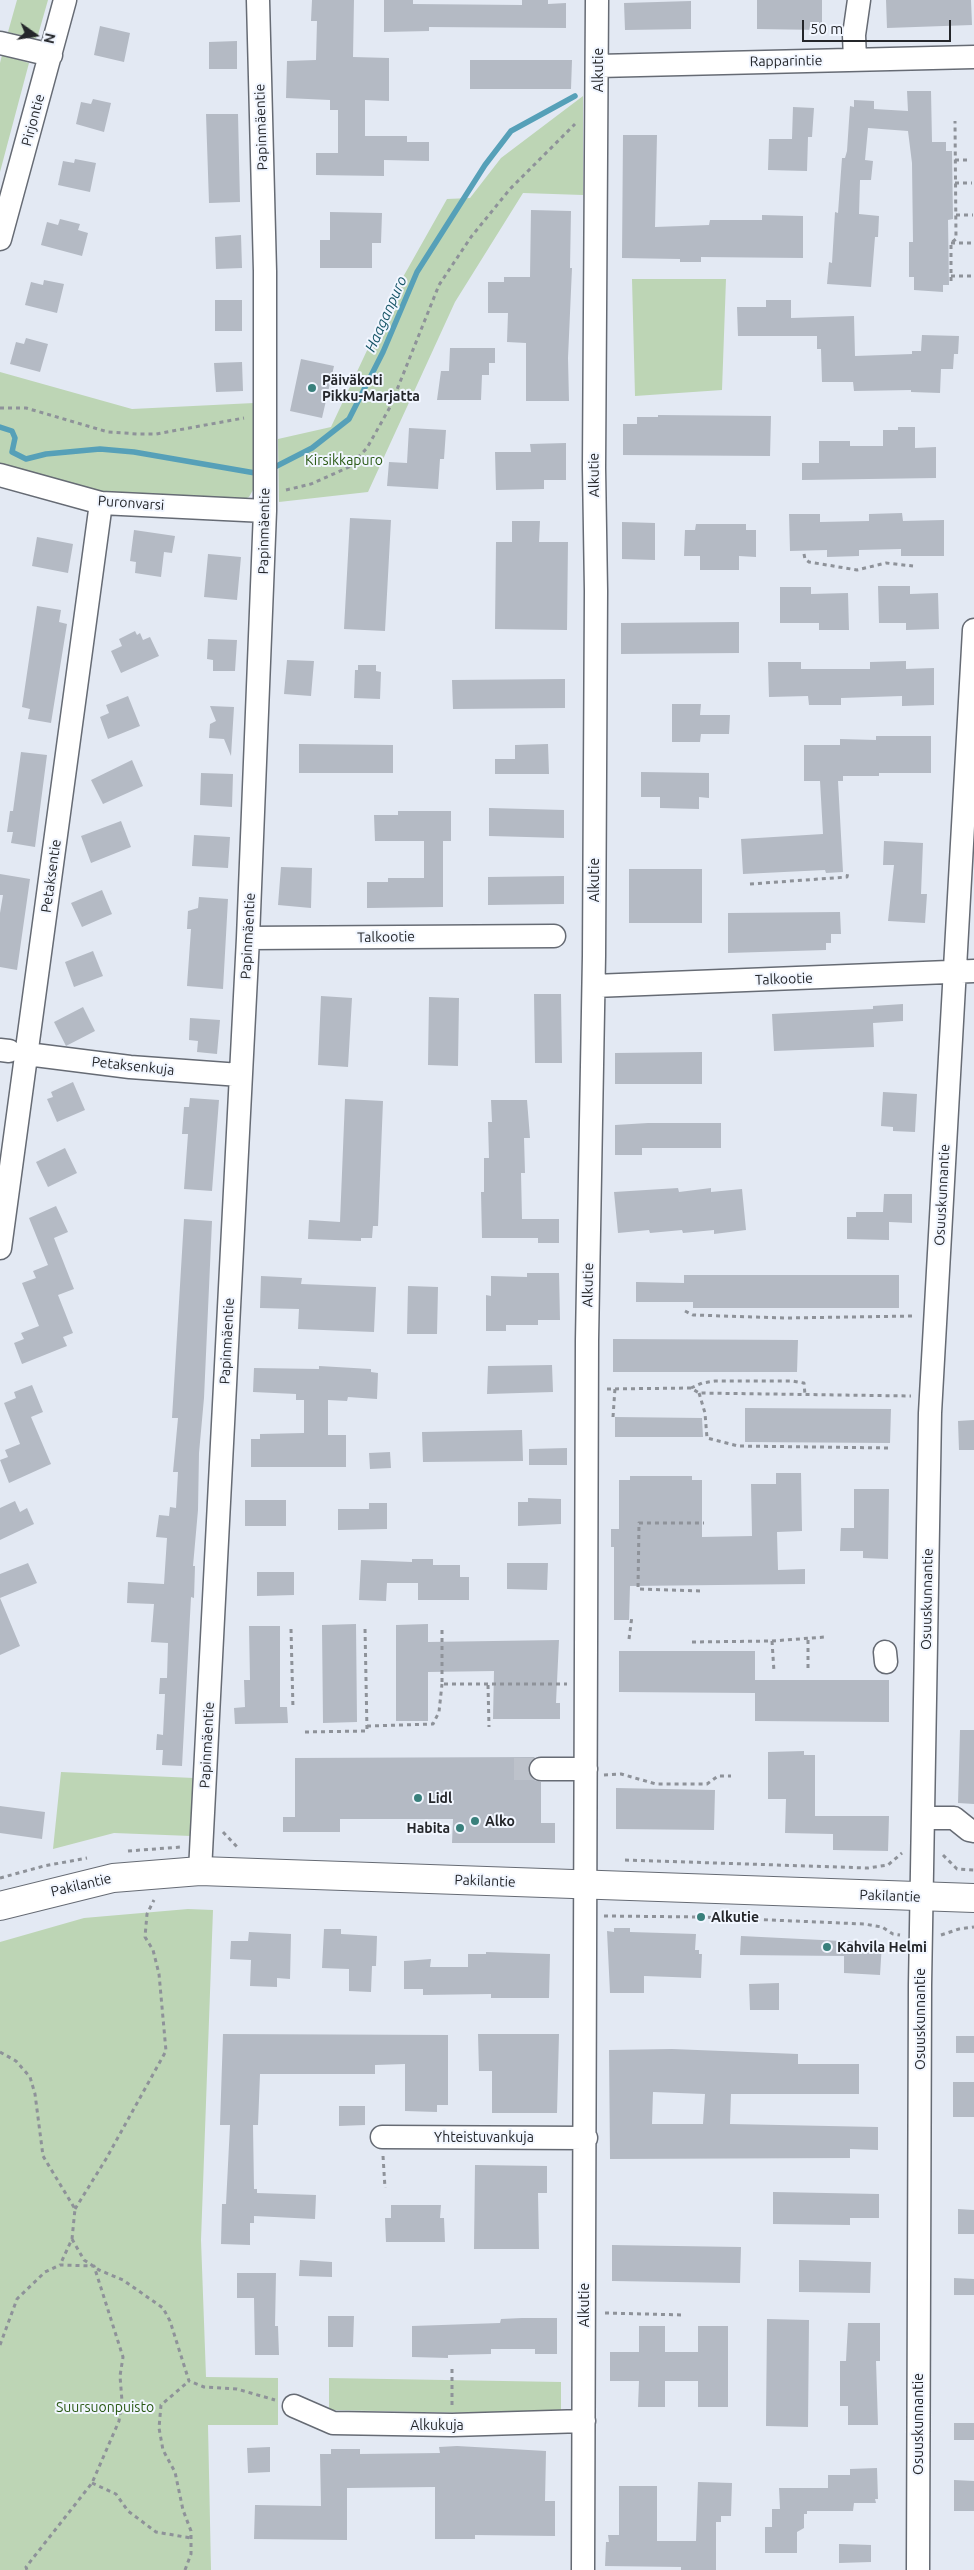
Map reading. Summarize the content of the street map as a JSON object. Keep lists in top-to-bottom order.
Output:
{
  "streets": {
    "main road": ["Pakilantie"],
    "street": [
      "Rapparintie",
      "Alkutie",
      "Pirjontie",
      "Papinmäentie",
      "Puronvarsi",
      "Petaksentie",
      "Talkootie",
      "Petaksenkuja",
      "Osuuskunnantie",
      "Yhteistuvankuja",
      "Alkukuja"
    ]
  },
  "crossings": [
    ["Rapparintie", "Alkutie"],
    ["Alkutie", "Talkootie"],
    ["Alkutie", "Pakilantie"],
    ["Alkutie", "Yhteistuvankuja"],
    ["Alkutie", "Alkukuja"],
    ["Papinmäentie", "Puronvarsi"],
    ["Papinmäentie", "Talkootie"],
    ["Papinmäentie", "Petaksenkuja"],
    ["Papinmäentie", "Pakilantie"],
    ["Puronvarsi", "Petaksentie"],
    ["Petaksentie", "Petaksenkuja"],
    ["Talkootie", "Osuuskunnantie"],
    ["Osuuskunnantie", "Pakilantie"]
  ],
  "water": ["Haaganpuro"],
  "parks": ["Kirsikkapuro", "Suursuonpuisto"],
  "places": [
    "Päiväkoti Pikku-Marjatta",
    "Lidl",
    "Alko",
    "Habita",
    "Alkutie",
    "Kahvila Helmi"
  ],
  "scale_bar": "50 m",
  "north": "right"
}
